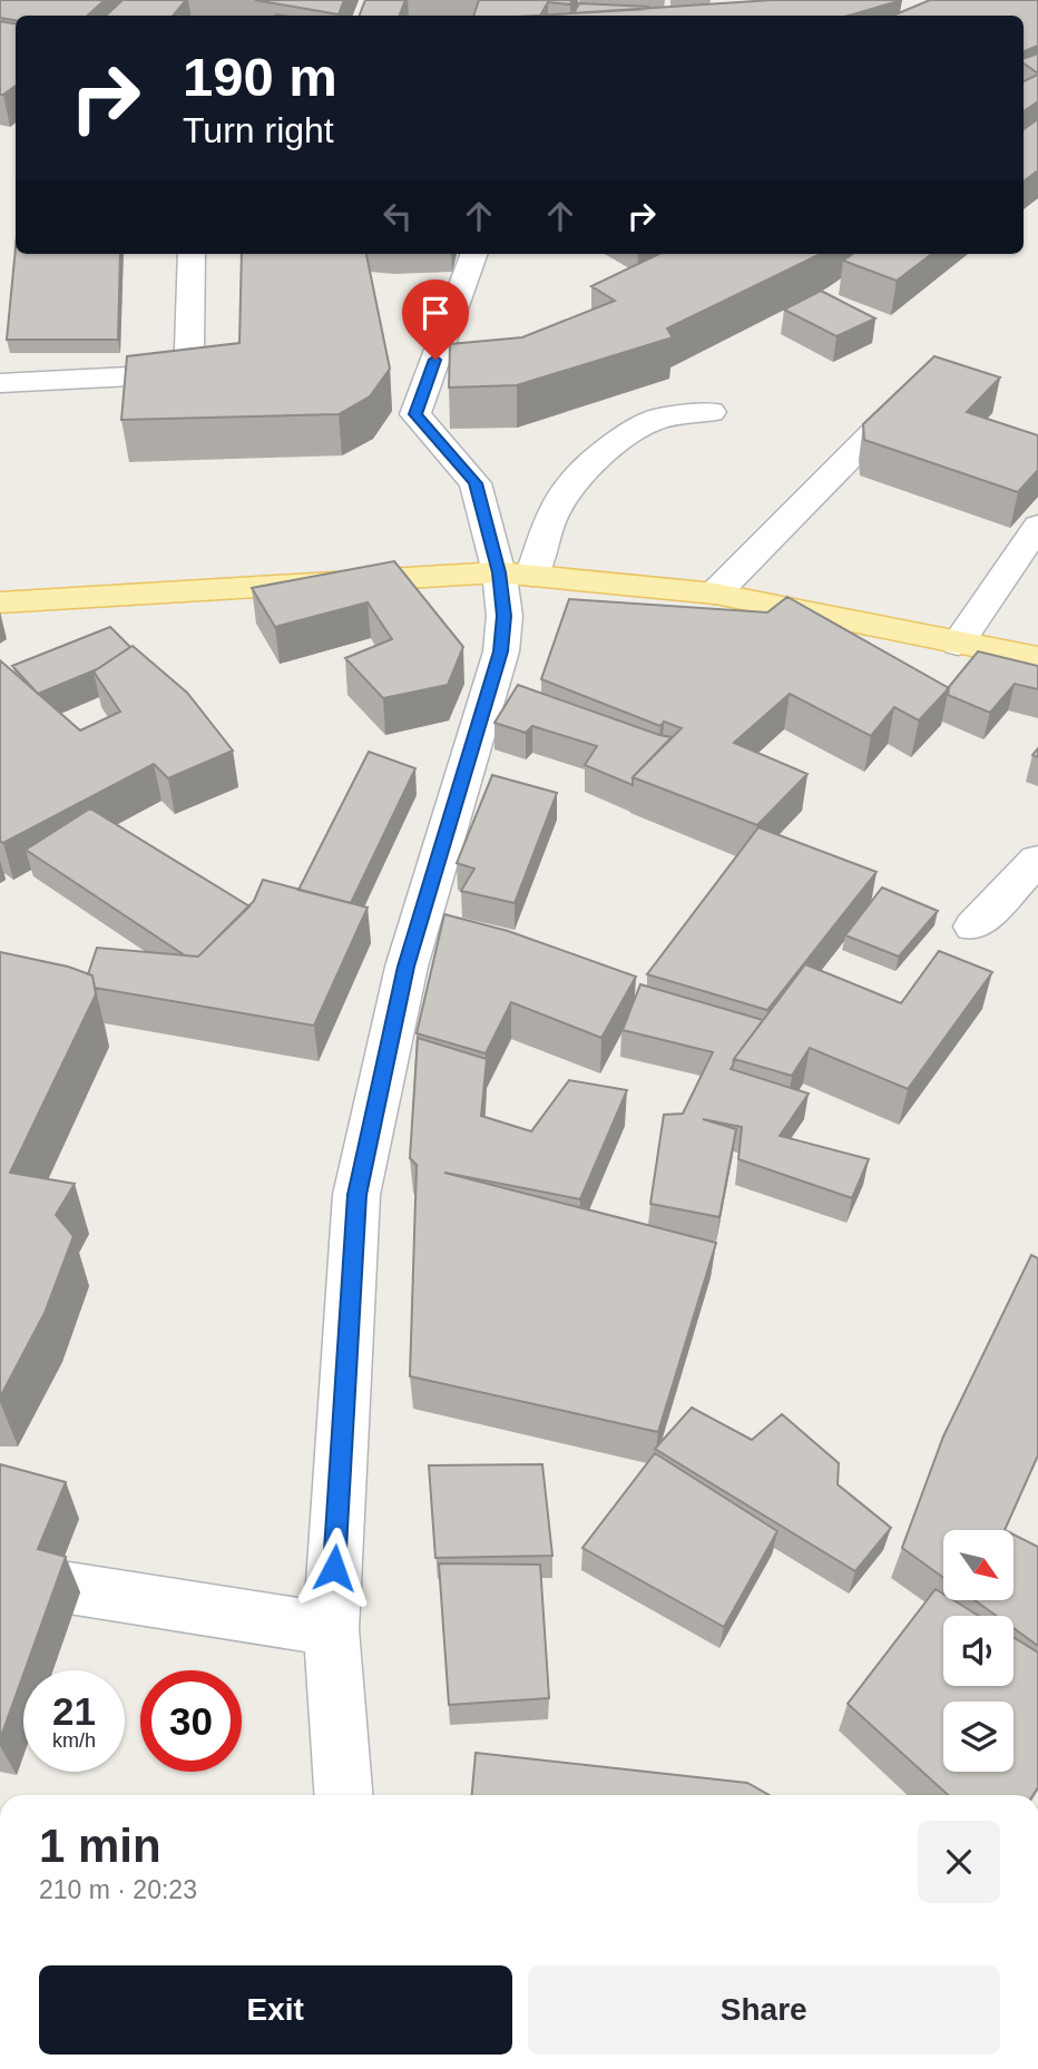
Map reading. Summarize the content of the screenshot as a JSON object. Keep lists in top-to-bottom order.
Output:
{
  "north": "bottom right",
  "page": {
    "turn": ["190 m", "Turn right"],
    "speed": "21 km/h",
    "limit": "30",
    "heading": ["1 min", "210 m · 20:23"],
    "buttons": ["Exit", "Share"]
  }
}
